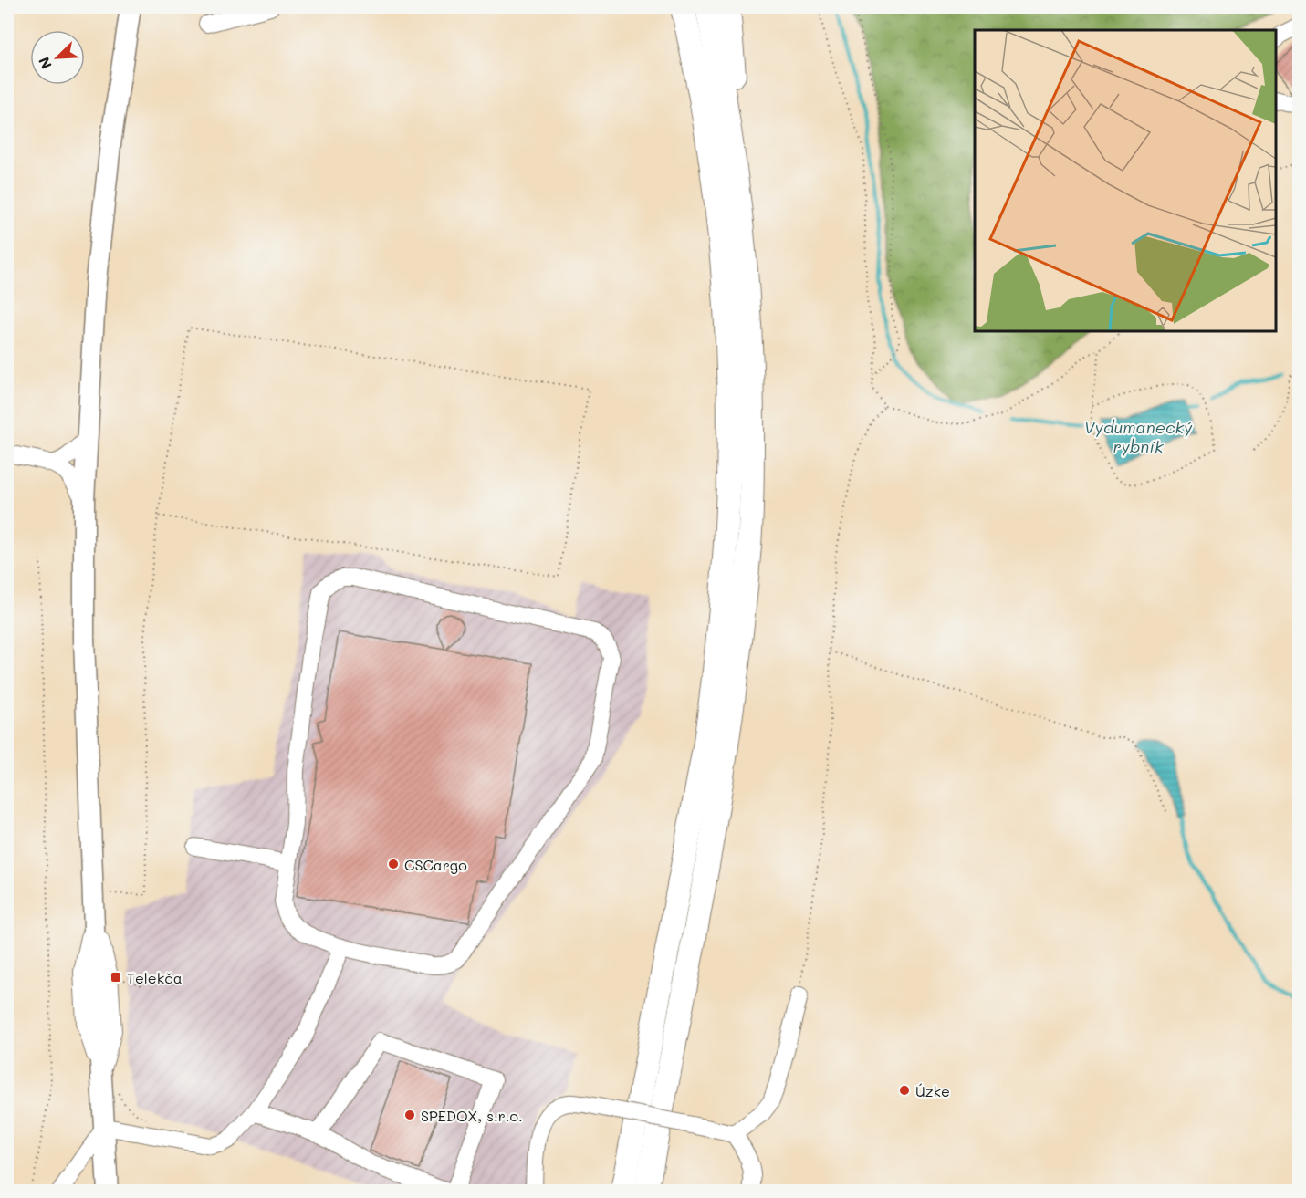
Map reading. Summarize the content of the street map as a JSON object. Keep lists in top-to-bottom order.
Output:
{
  "water": ["Vydumanecký rybník"],
  "places": {
    "other": ["CSCargo", "Úzke", "SPEDOX, s.r.o."],
    "transit": ["Telekča"]
  },
  "north": "bottom left"
}
